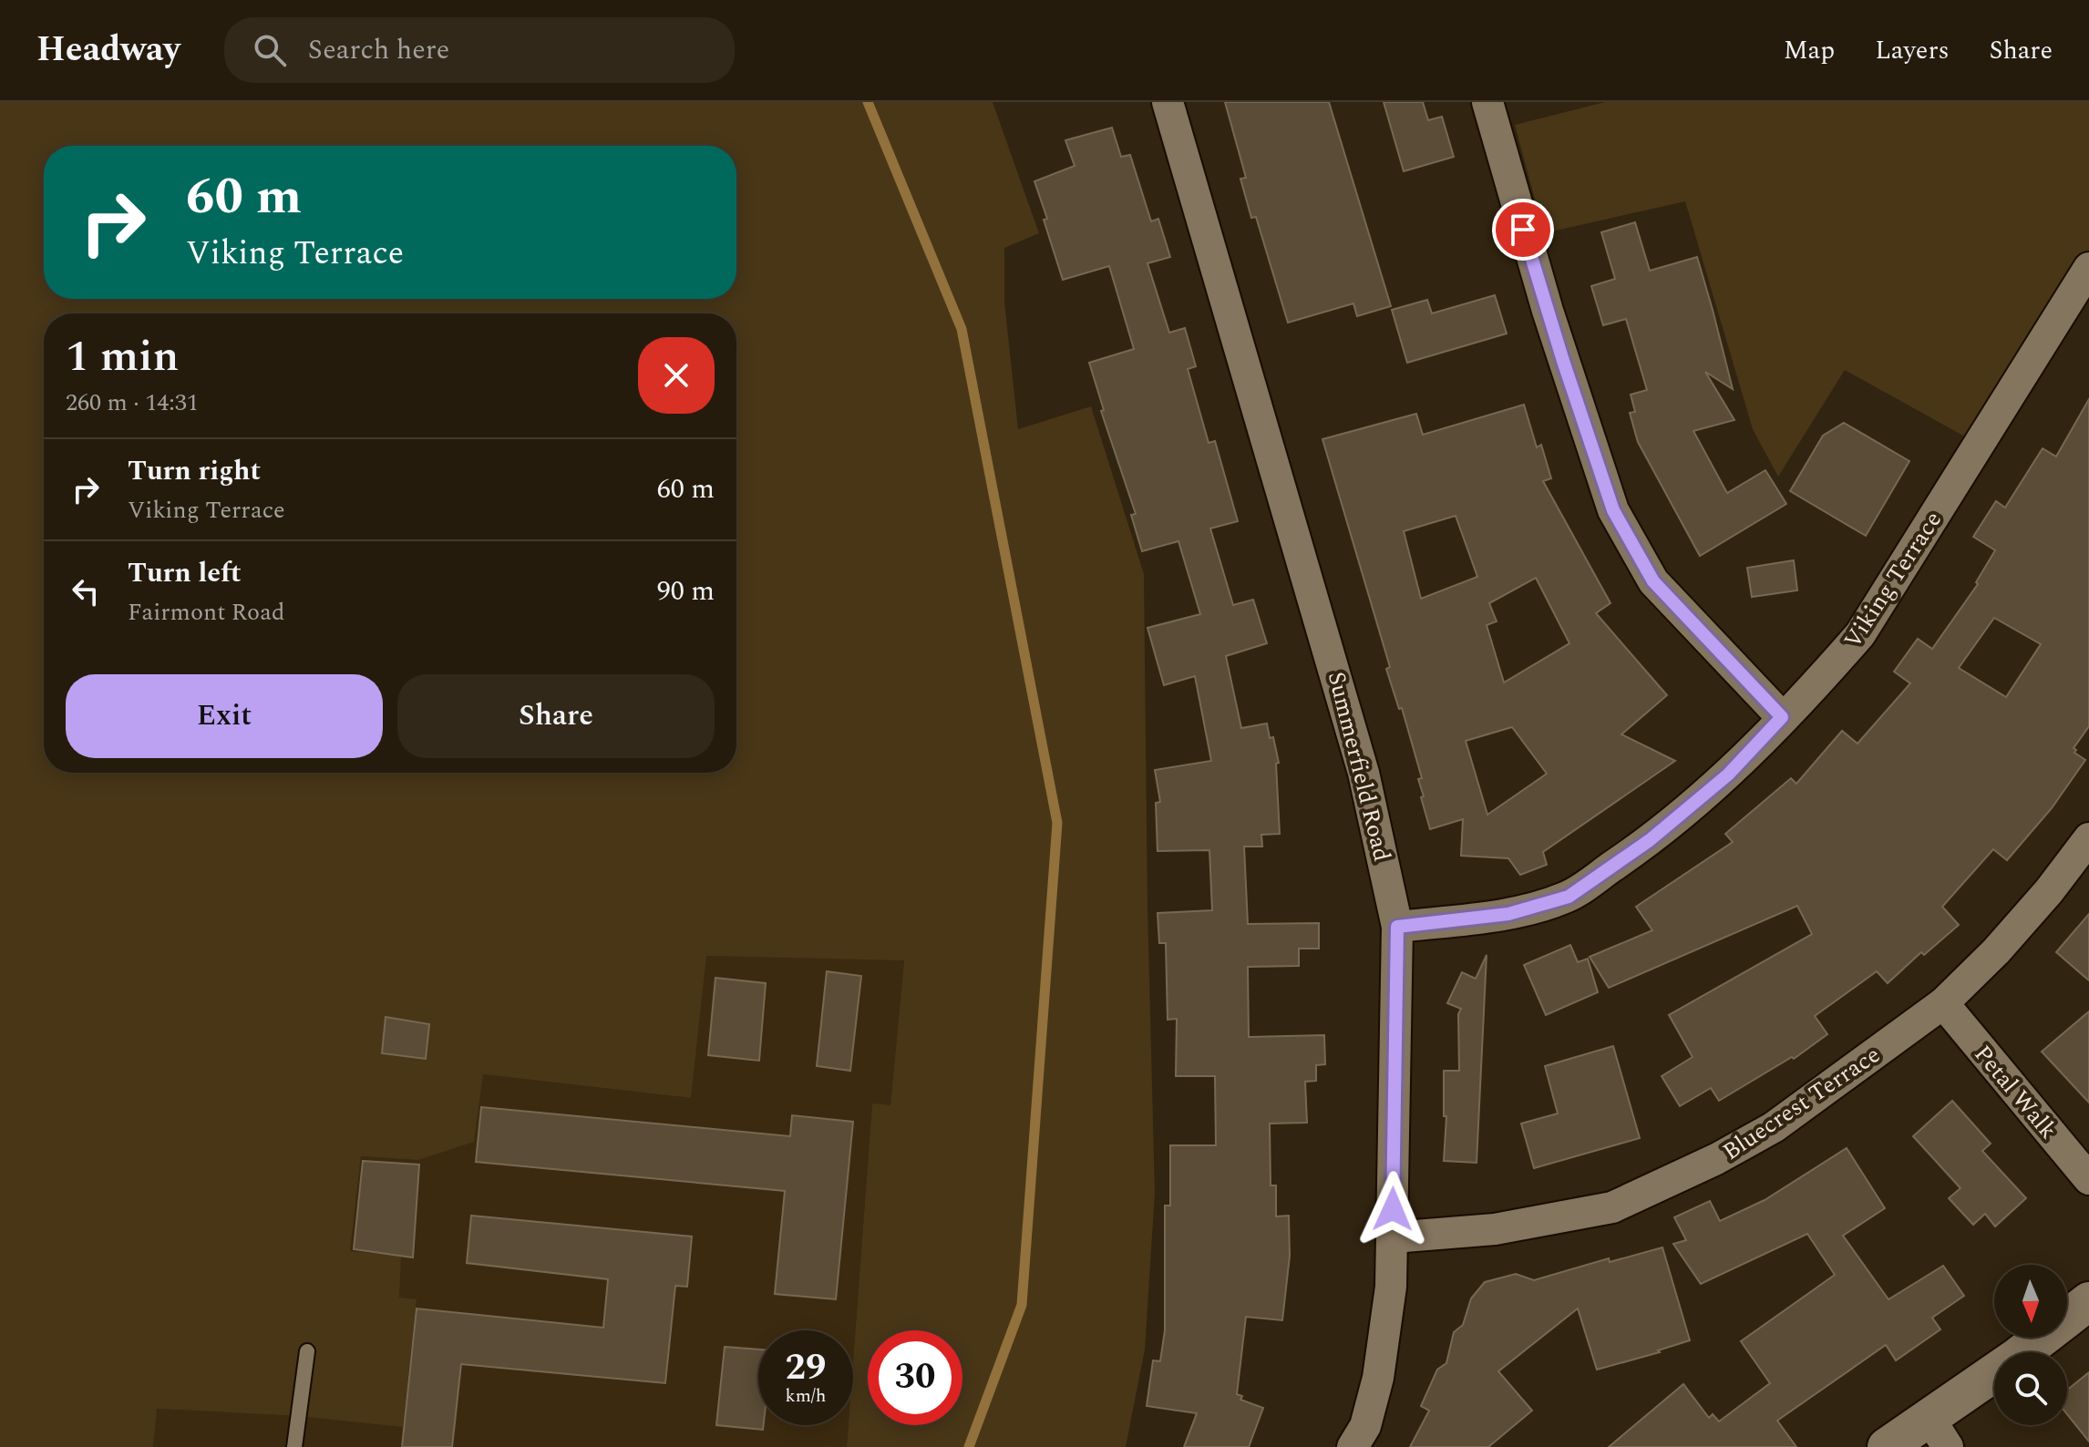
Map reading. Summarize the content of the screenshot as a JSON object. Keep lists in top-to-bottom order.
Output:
{
  "streets": {
    "street": [
      "Viking Terrace",
      "Summerfield Road",
      "Petal Walk",
      "Bluecrest Terrace"
    ]
  },
  "crossings": [
    ["Viking Terrace", "Summerfield Road"],
    ["Summerfield Road", "Bluecrest Terrace"],
    ["Petal Walk", "Bluecrest Terrace"]
  ],
  "north": "bottom",
  "page": {
    "header": "Headway",
    "search": "Search here",
    "nav": ["Map", "Layers", "Share"],
    "turn": ["60 m", "Viking Terrace"],
    "heading": ["1 min", "260 m · 14:31"],
    "list": [
      {
        "name": "Turn right",
        "note": "Viking Terrace",
        "value": "60 m"
      },
      {
        "name": "Turn left",
        "note": "Fairmont Road",
        "value": "90 m"
      }
    ],
    "buttons": ["Exit", "Share"],
    "speed": "29 km/h",
    "limit": "30"
  }
}
